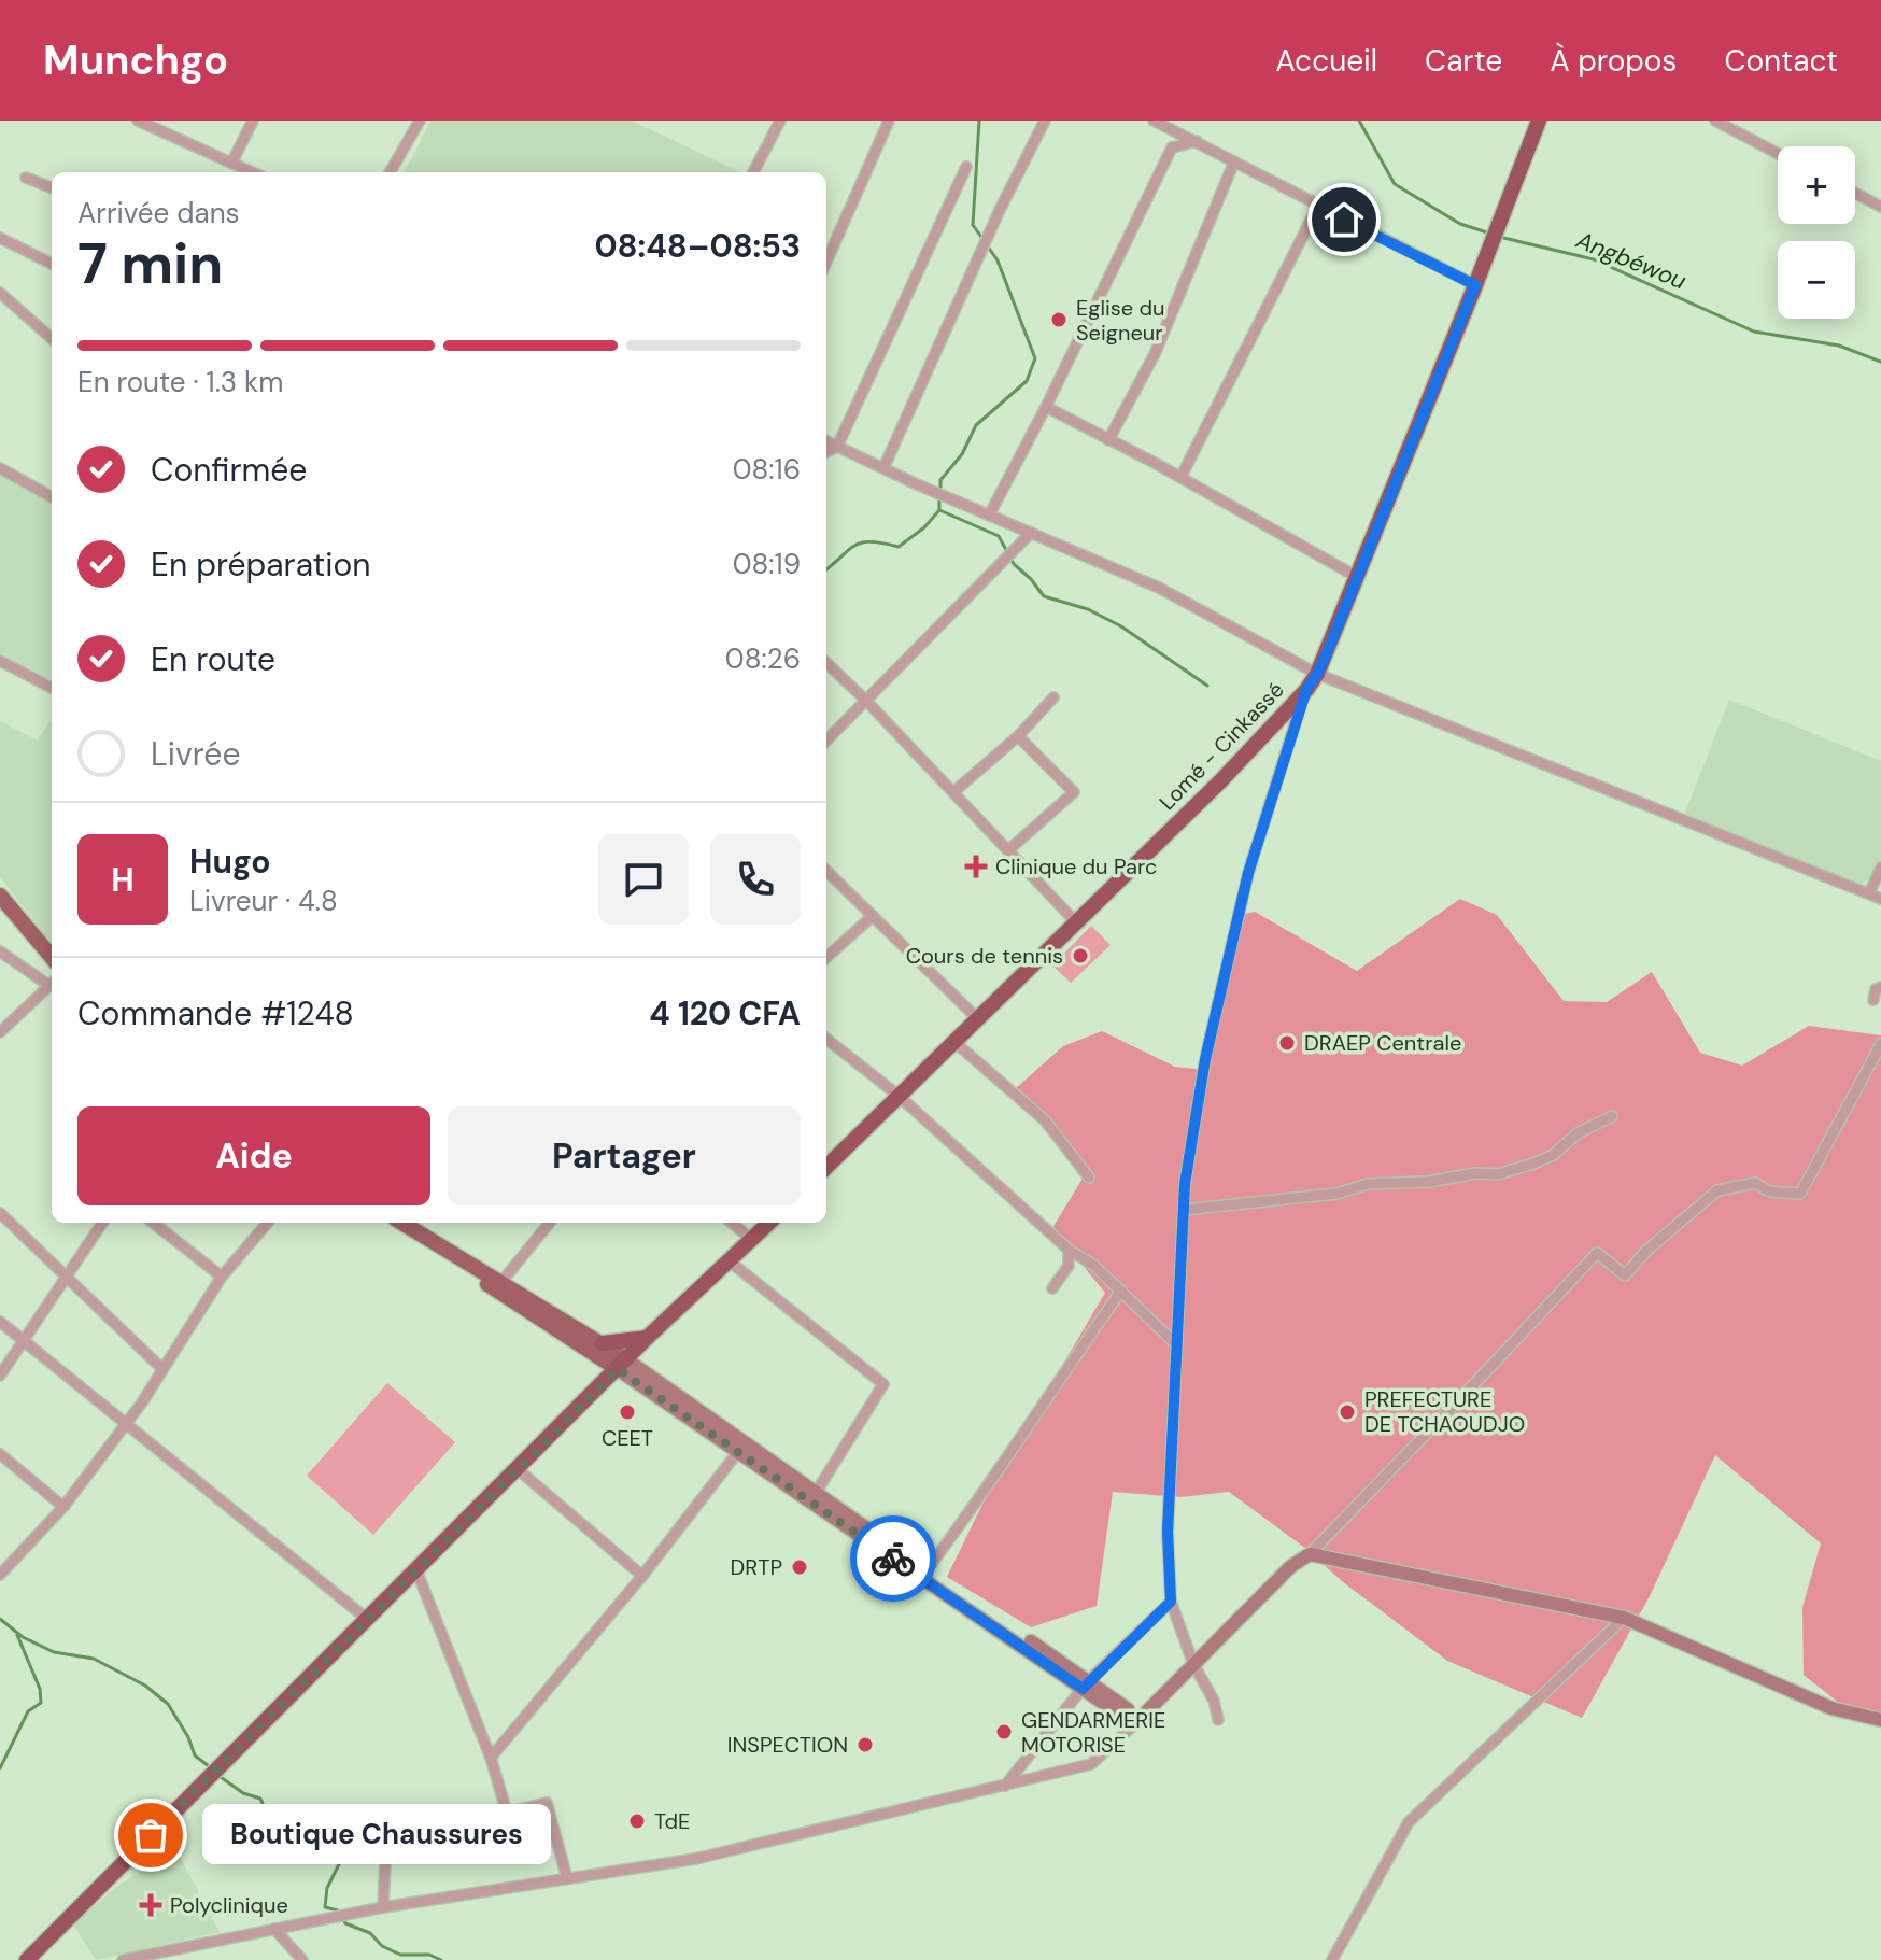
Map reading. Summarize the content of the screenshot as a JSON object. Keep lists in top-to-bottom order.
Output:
{
  "streets": {
    "highway": ["Lomé - Cinkassé"]
  },
  "water": ["Angbéwou"],
  "places": {
    "other": [
      "Eglise du Seigneur",
      "Cours de tennis",
      "DRAEP Centrale",
      "CEET",
      "PREFECTURE DE TCHAOUDJO",
      "DRTP",
      "GENDARMERIE MOTORISE",
      "INSPECTION",
      "TdE",
      "Boutique Chaussures"
    ],
    "health": ["Clinique du Parc", "Polyclinique"]
  },
  "page": {
    "header": "Munchgo",
    "nav": [
      "Accueil",
      "Carte",
      "À propos",
      "Contact"
    ],
    "map_buttons": ["+", "−"],
    "heading": ["7 min", "Arrivée dans", "08:48–08:53"],
    "panel": [
      "Hugo",
      "Livreur · 4.8",
      "Commande #1248",
      "4 120 CFA"
    ],
    "bar": "En route · 1.3 km",
    "list": [
      ["Confirmée", "08:16"],
      ["En préparation", "08:19"],
      ["En route", "08:26"],
      "Livrée"
    ],
    "round": "H",
    "buttons": ["Aide", "Partager"],
    "bubble": "Boutique Chaussures"
  }
}
